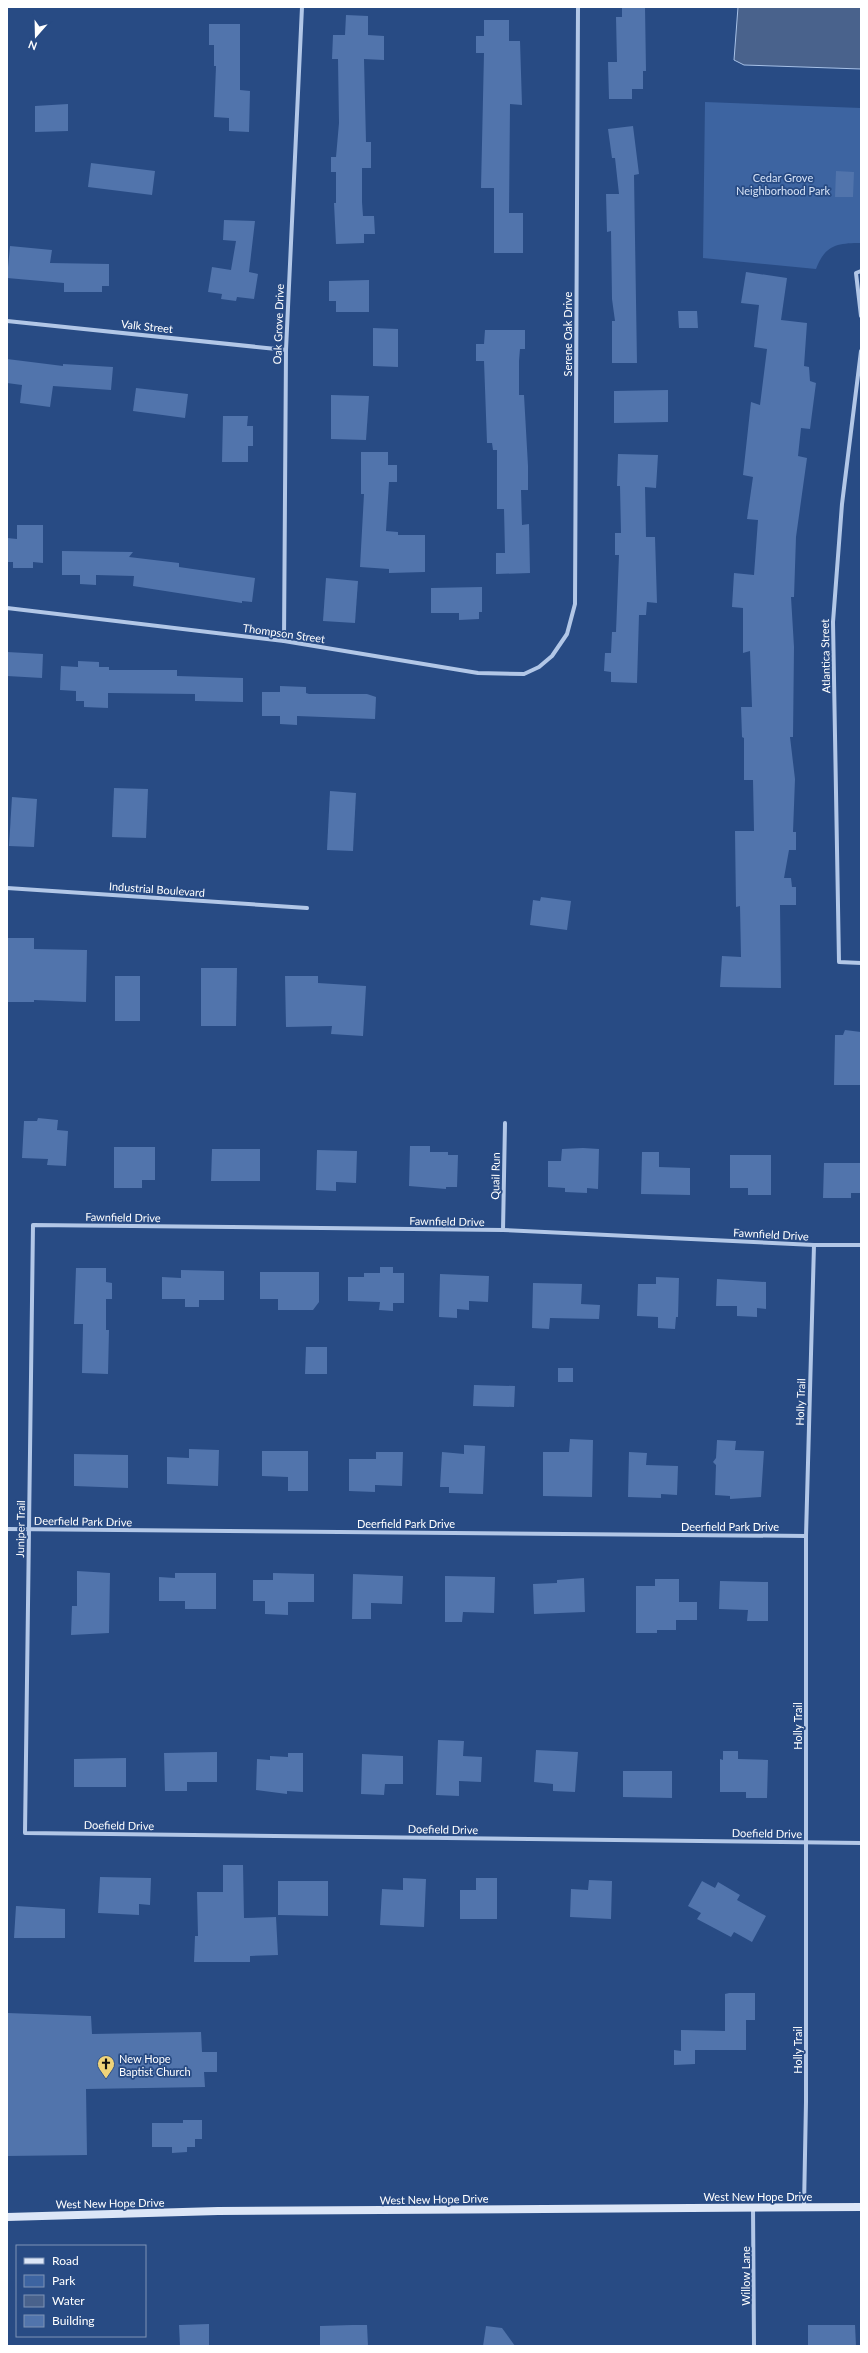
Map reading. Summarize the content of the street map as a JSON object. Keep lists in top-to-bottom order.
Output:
{
  "streets": {
    "main road": ["West New Hope Drive"],
    "street": [
      "Oak Grove Drive",
      "Valk Street",
      "Serene Oak Drive",
      "Thompson Street",
      "Atlantica Street",
      "Industrial Boulevard",
      "Quail Run",
      "Fawnfield Drive",
      "Holly Trail",
      "Deerfield Park Drive",
      "Juniper Trail",
      "Doefield Drive",
      "Willow Lane"
    ]
  },
  "crossings": [
    ["Oak Grove Drive", "Valk Street"],
    ["Oak Grove Drive", "Thompson Street"],
    ["Serene Oak Drive", "Thompson Street"],
    ["Quail Run", "Fawnfield Drive"],
    ["Fawnfield Drive", "Holly Trail"],
    ["Fawnfield Drive", "Juniper Trail"],
    ["Holly Trail", "Deerfield Park Drive"],
    ["Holly Trail", "Doefield Drive"],
    ["Holly Trail", "West New Hope Drive"],
    ["Deerfield Park Drive", "Juniper Trail"],
    ["Juniper Trail", "Doefield Drive"],
    ["West New Hope Drive", "Willow Lane"]
  ],
  "parks": ["Cedar Grove Neighborhood Park"],
  "places": {
    "church": ["New Hope Baptist Church"]
  },
  "legend": [
    "Road",
    "Park",
    "Water",
    "Building"
  ],
  "north": "bottom"
}
